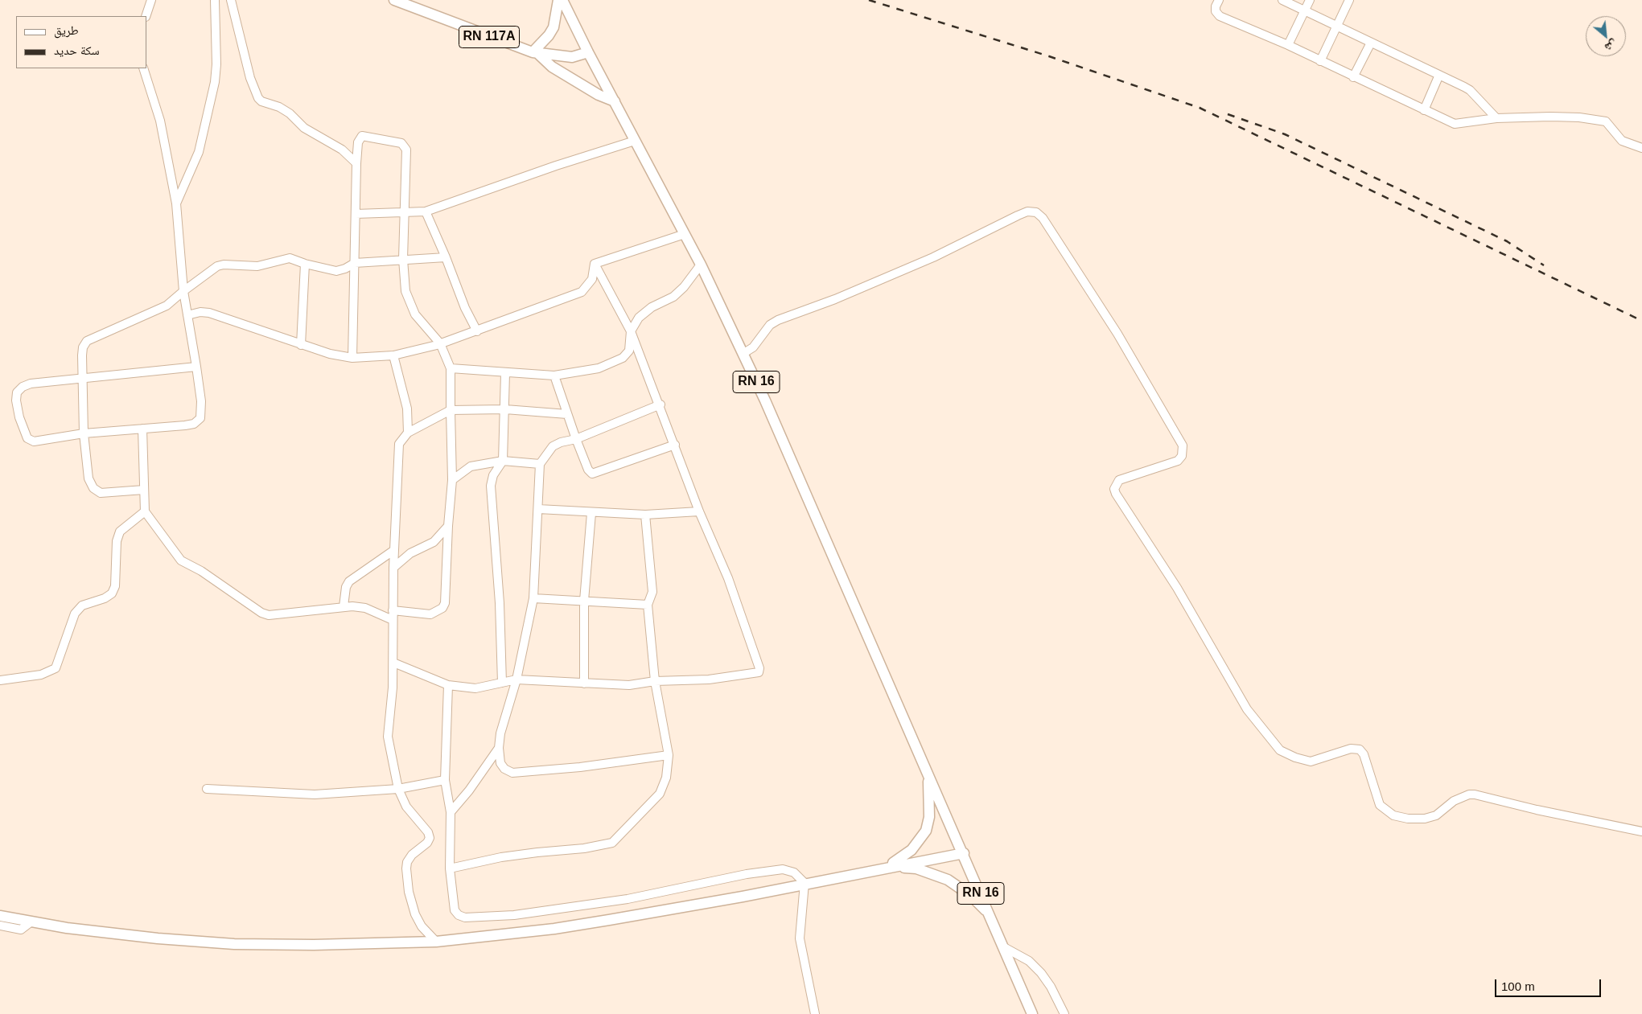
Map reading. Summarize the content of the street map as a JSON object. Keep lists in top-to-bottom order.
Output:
{
  "streets": {
    "main road": ["RN 117A", "RN 16"]
  },
  "crossings": [
    ["RN 117A", "RN 16"]
  ],
  "legend": ["طريق", "سكة حديد"],
  "scale_bar": "100 m",
  "north": "bottom right"
}
